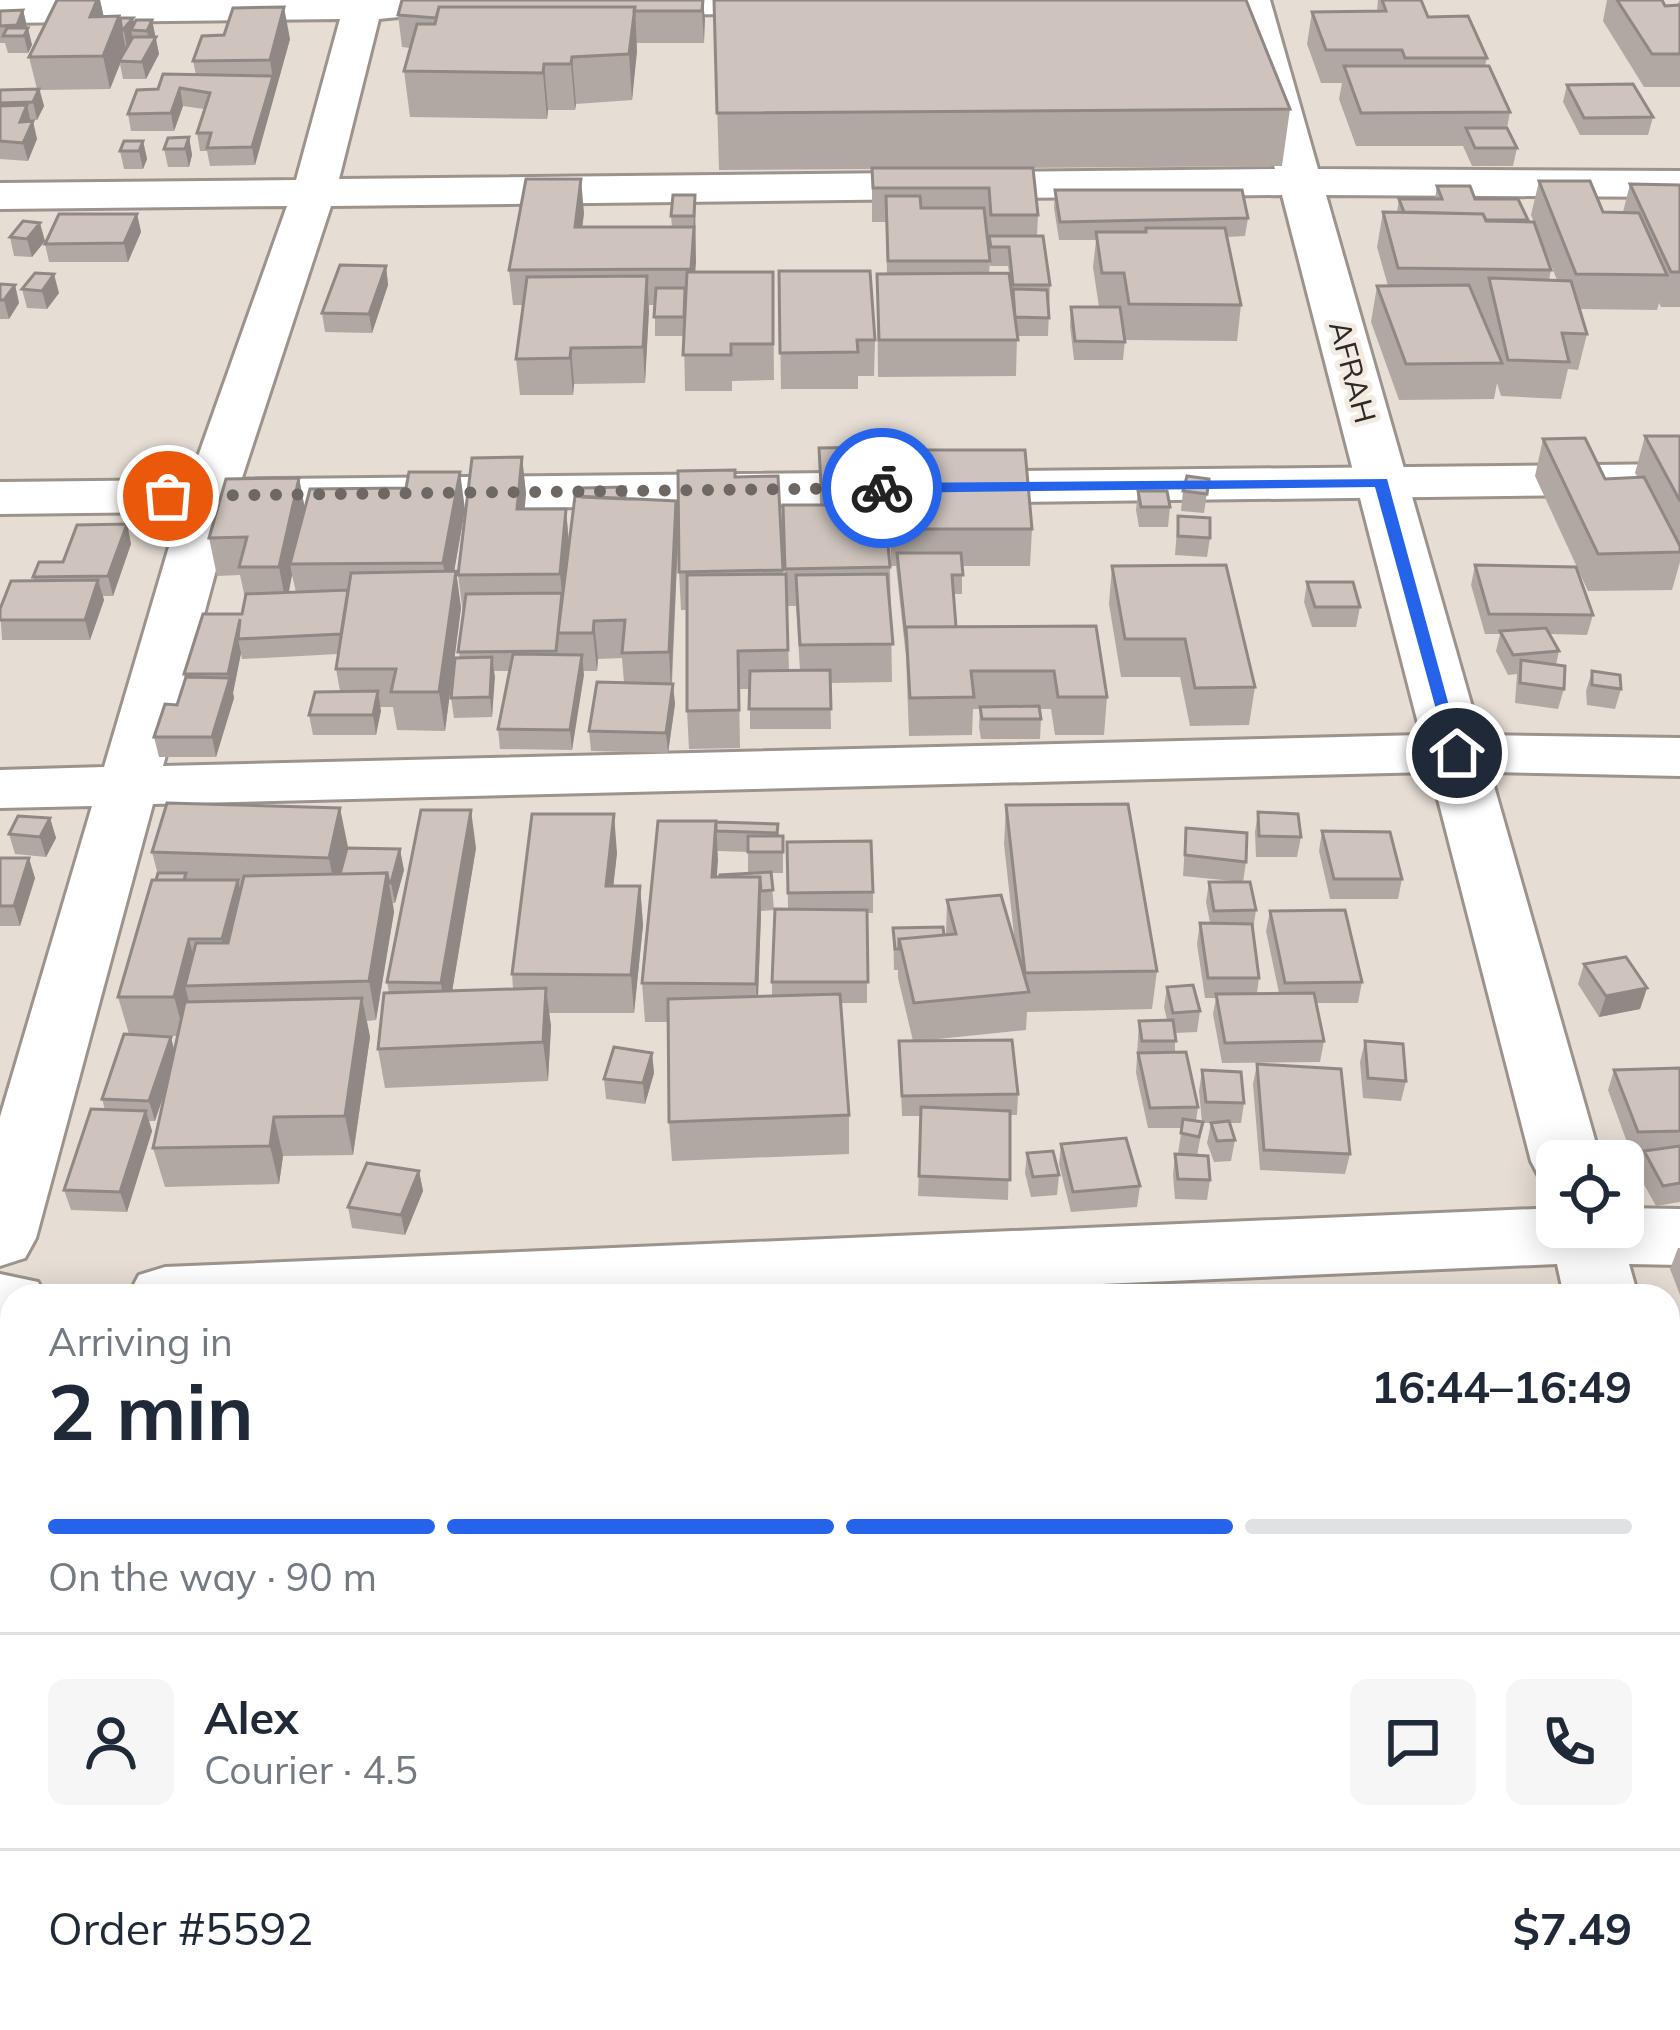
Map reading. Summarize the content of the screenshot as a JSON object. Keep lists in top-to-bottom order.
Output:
{
  "streets": {
    "street": ["AFRAH"]
  },
  "page": {
    "heading": ["2 min", "Arriving in", "16:44–16:49"],
    "panel": [
      "Alex",
      "Courier · 4.5",
      "Order #5592",
      "$7.49"
    ],
    "bar": "On the way · 90 m"
  }
}
